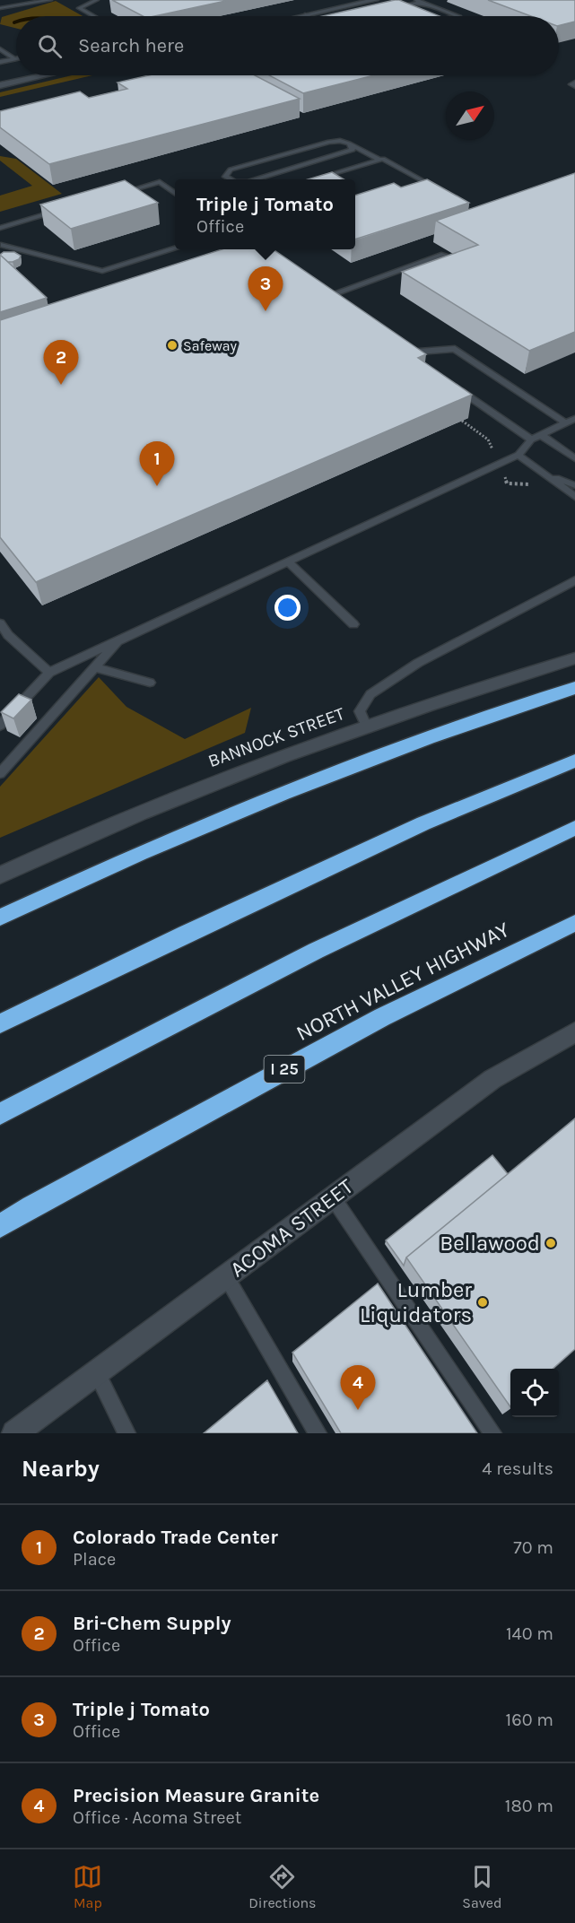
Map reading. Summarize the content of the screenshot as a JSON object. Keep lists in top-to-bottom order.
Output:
{
  "streets": {
    "highway": ["NORTH VALLEY HIGHWAY", "I 25"],
    "street": ["BANNOCK STREET", "ACOMA STREET"]
  },
  "places": ["Safeway", "Bellawood", "Lumber Liquidators"],
  "north": "top right",
  "page": {
    "search": "Search here",
    "popup": ["Triple j Tomato", "Office"],
    "pins": [
      "3",
      "2",
      "1",
      "4"
    ],
    "heading": ["Nearby", "4 results"],
    "list": [
      {
        "mark": "1",
        "name": "Colorado Trade Center",
        "note": "Place",
        "value": "70 m"
      },
      {
        "mark": "2",
        "name": "Bri-Chem Supply",
        "note": "Office",
        "value": "140 m"
      },
      {
        "mark": "3",
        "name": "Triple j Tomato",
        "note": "Office",
        "value": "160 m"
      },
      {
        "mark": "4",
        "name": "Precision Measure Granite",
        "note": "Office · Acoma Street",
        "value": "180 m"
      }
    ],
    "nav": ["Map", "Directions", "Saved"]
  }
}
